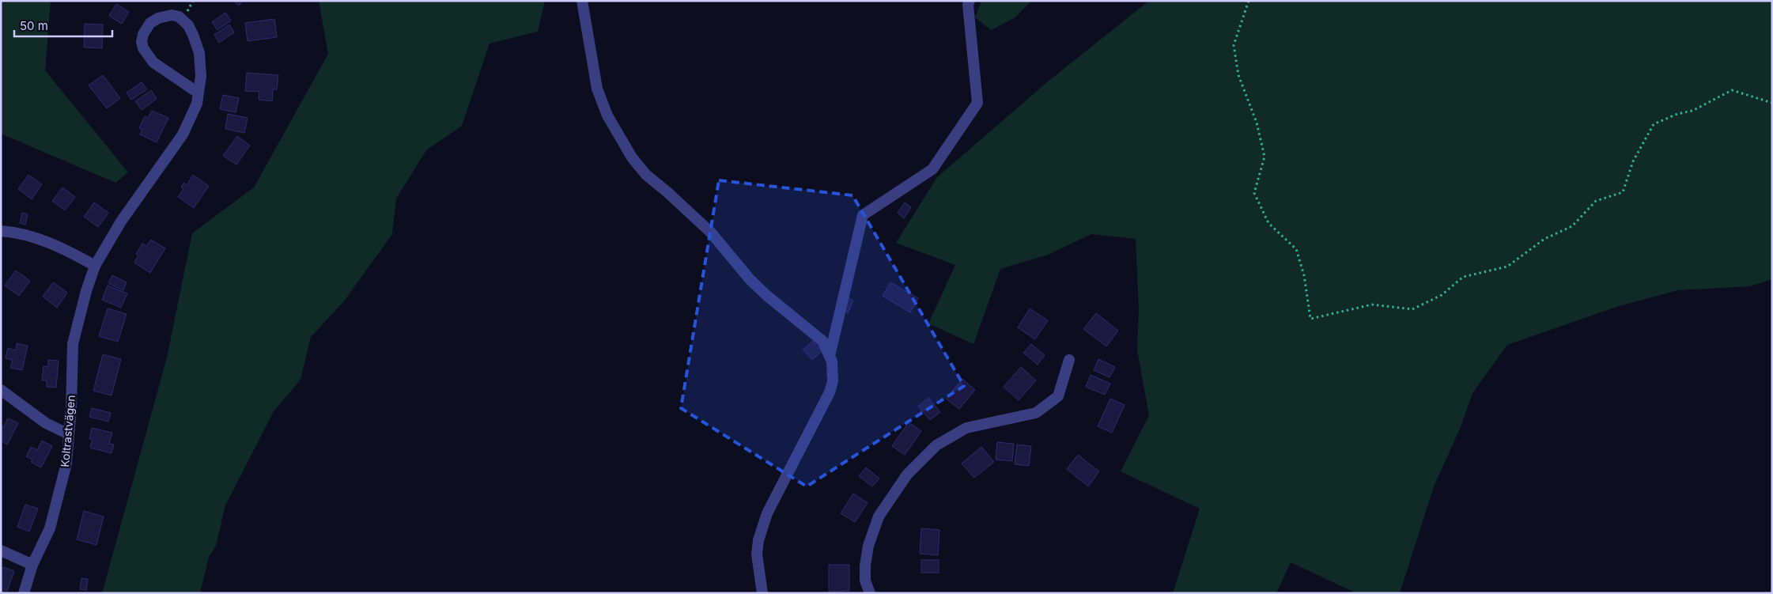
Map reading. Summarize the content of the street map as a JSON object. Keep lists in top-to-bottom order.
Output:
{
  "streets": {
    "street": ["Koltrastvägen"]
  },
  "scale_bar": "50 m"
}
